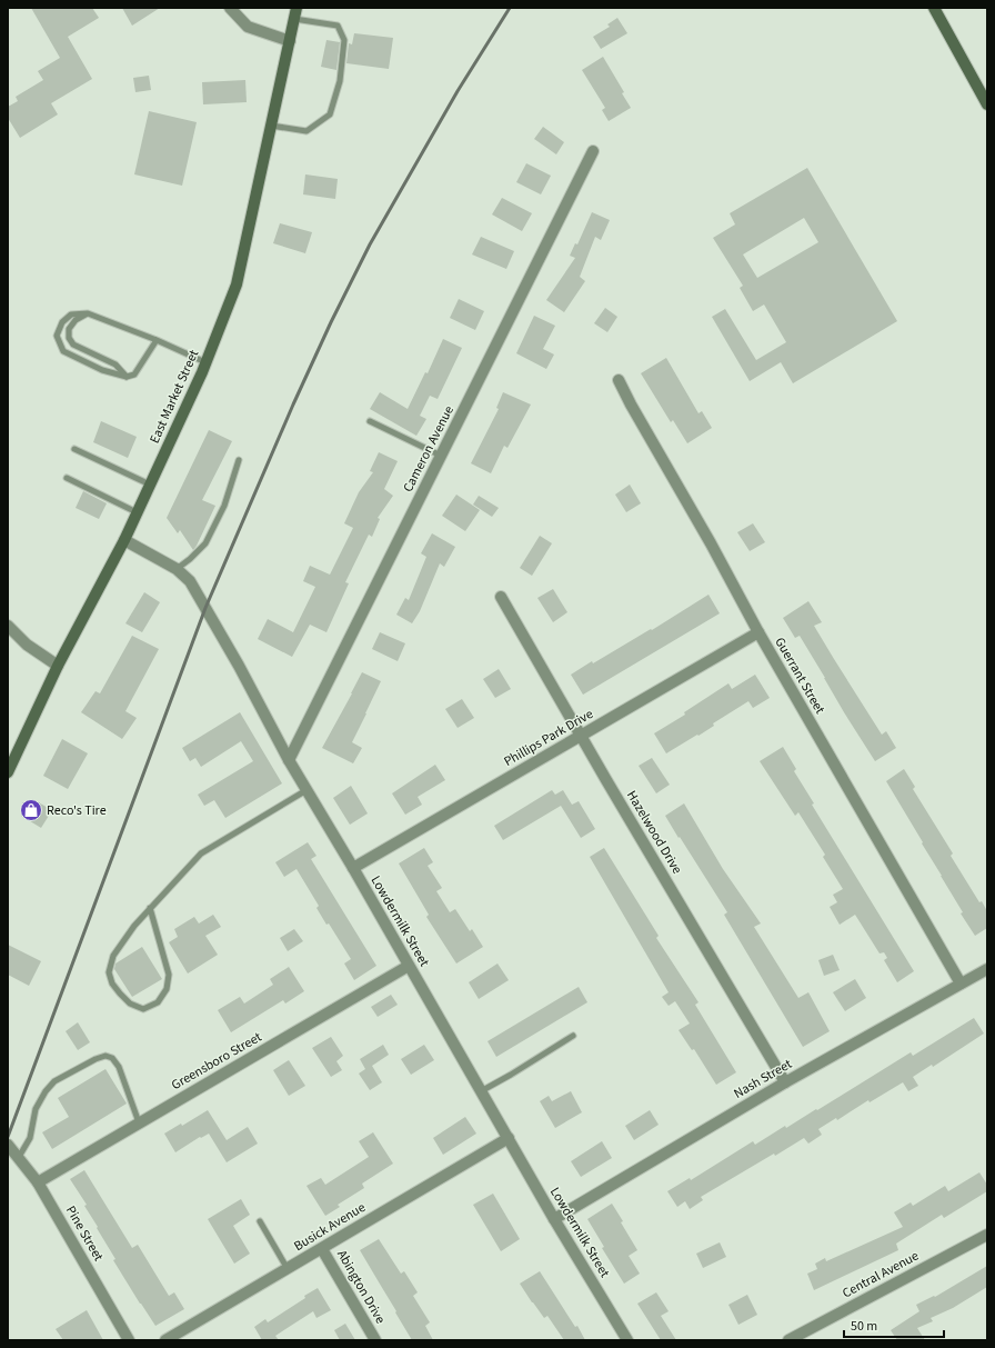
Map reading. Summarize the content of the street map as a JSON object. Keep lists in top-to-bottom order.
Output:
{
  "streets": {
    "main road": ["East Market Street"],
    "street": [
      "Cameron Avenue",
      "Guerrant Street",
      "Phillips Park Drive",
      "Hazelwood Drive",
      "Lowdermilk Street",
      "Greensboro Street",
      "Nash Street",
      "Busick Avenue",
      "Pine Street",
      "Central Avenue",
      "Abington Drive"
    ]
  },
  "crossings": [
    ["East Market Street", "Lowdermilk Street"],
    ["Cameron Avenue", "Lowdermilk Street"],
    ["Guerrant Street", "Phillips Park Drive"],
    ["Guerrant Street", "Nash Street"],
    ["Phillips Park Drive", "Hazelwood Drive"],
    ["Phillips Park Drive", "Lowdermilk Street"],
    ["Hazelwood Drive", "Nash Street"],
    ["Lowdermilk Street", "Greensboro Street"],
    ["Lowdermilk Street", "Nash Street"],
    ["Lowdermilk Street", "Busick Avenue"],
    ["Greensboro Street", "Pine Street"],
    ["Busick Avenue", "Abington Drive"]
  ],
  "places": {
    "shop": ["Reco's Tire"]
  },
  "scale_bar": "50 m"
}
